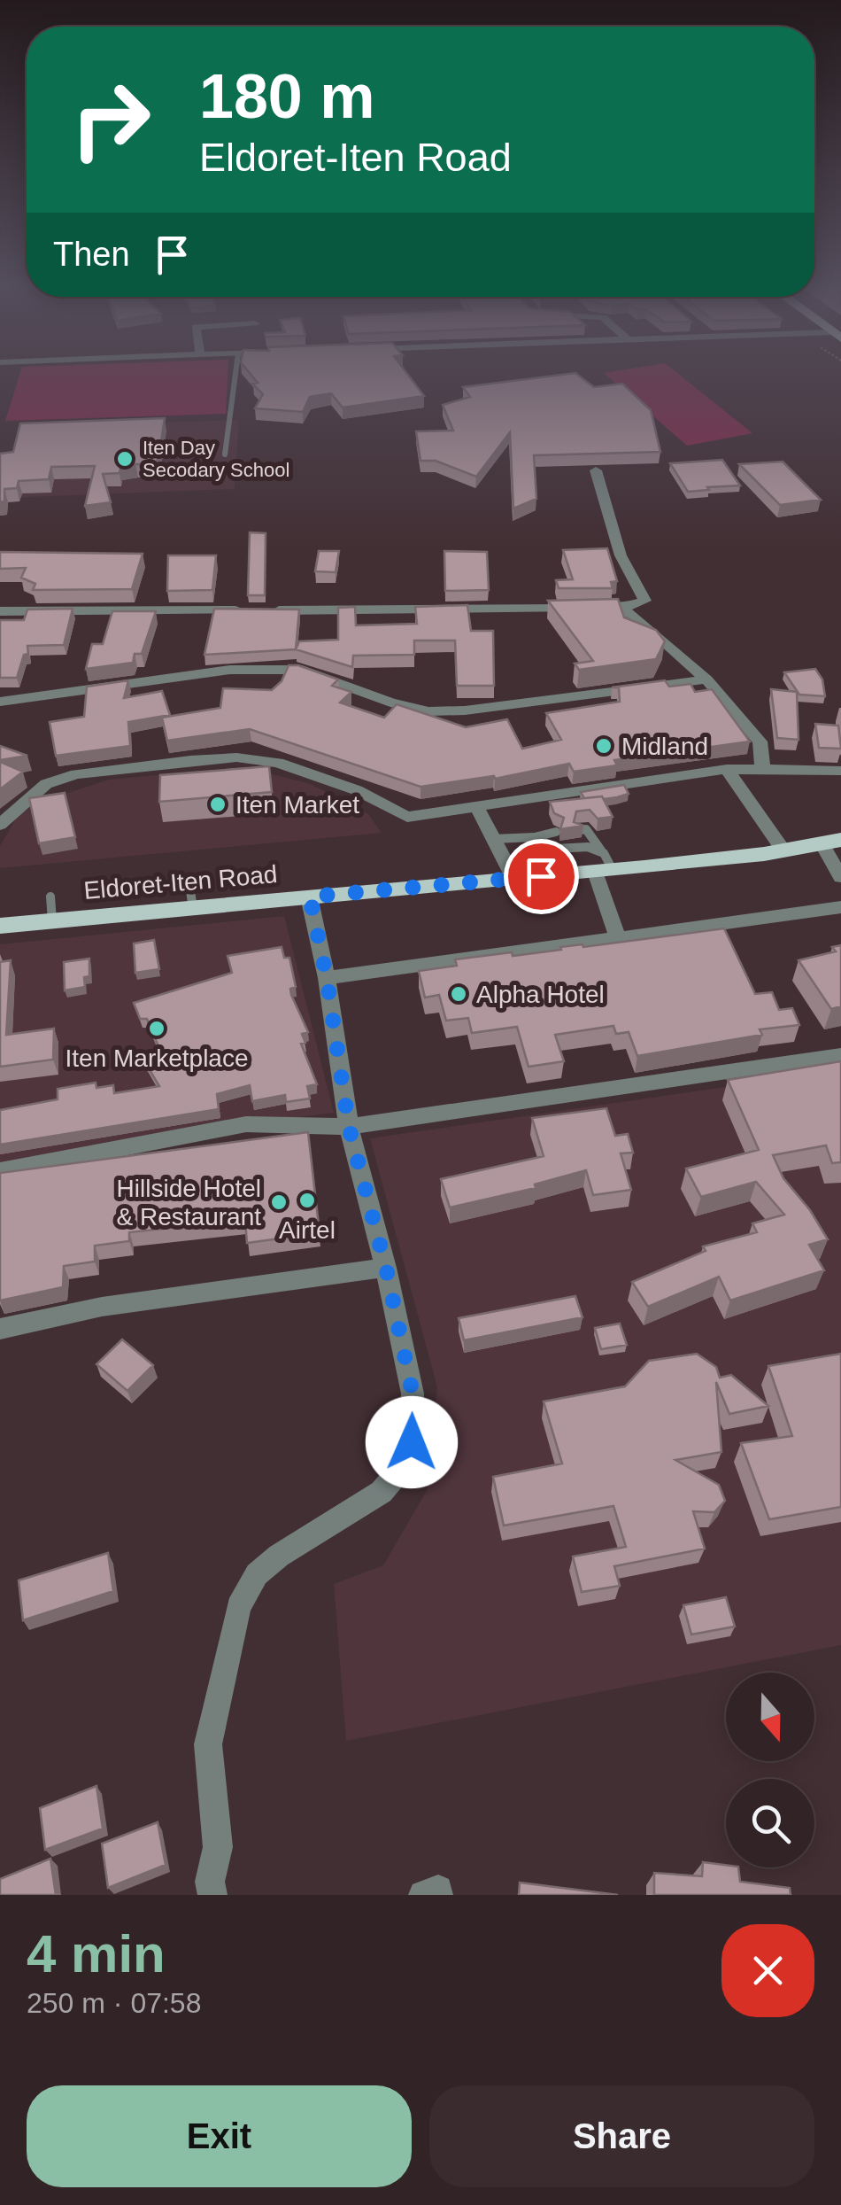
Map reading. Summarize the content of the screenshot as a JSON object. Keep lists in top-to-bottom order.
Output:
{
  "streets": {
    "main road": ["Eldoret-Iten Road"]
  },
  "places": [
    "Iten Day Secodary School",
    "Midland",
    "Iten Market",
    "Alpha Hotel",
    "Iten Marketplace",
    "Airtel",
    "Hillside Hotel & Restaurant"
  ],
  "north": "bottom",
  "page": {
    "turn": ["180 m", "Eldoret-Iten Road"],
    "then": "Then",
    "heading": ["4 min", "250 m · 07:58"],
    "buttons": ["Exit", "Share"]
  }
}
